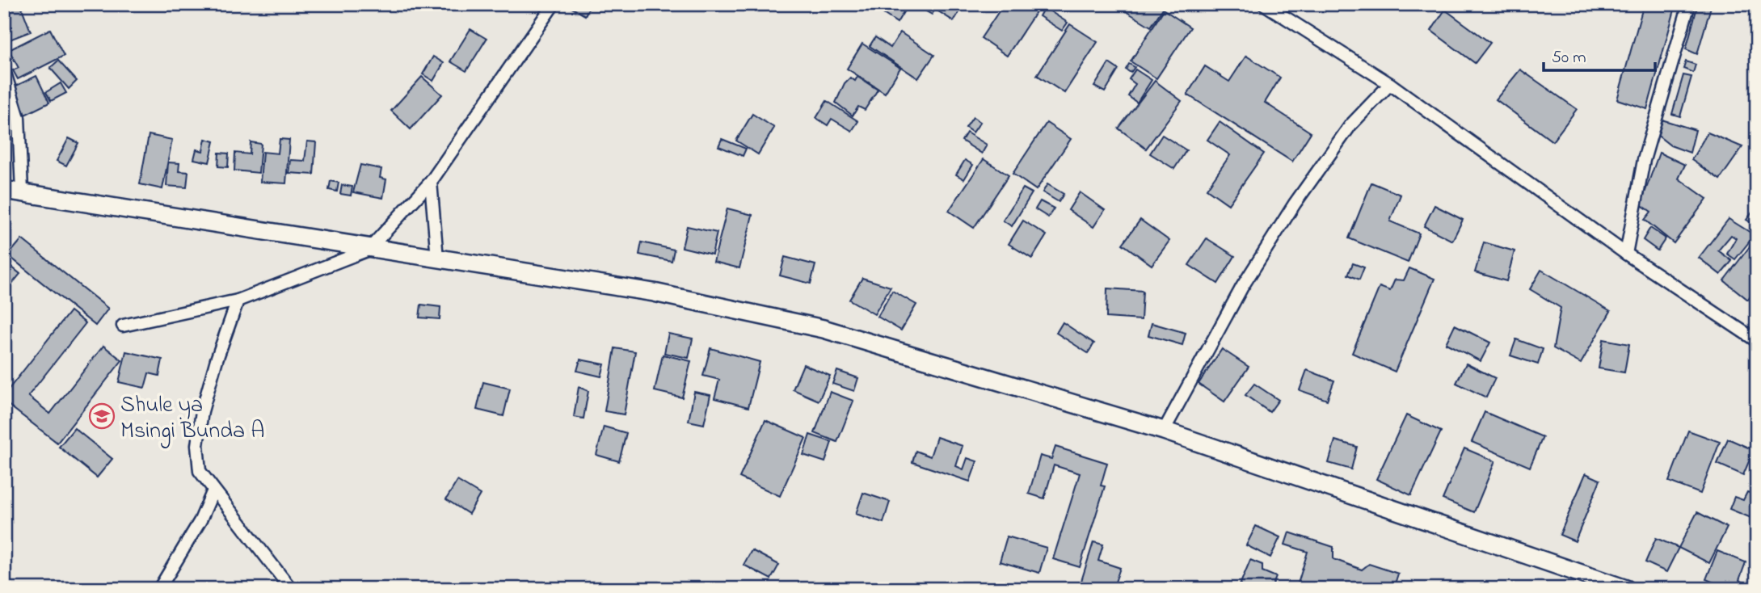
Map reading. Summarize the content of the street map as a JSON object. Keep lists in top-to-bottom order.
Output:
{
  "places": {
    "school or university": ["Shule ya Msingi Bunda A"]
  },
  "scale_bar": "50 m"
}
